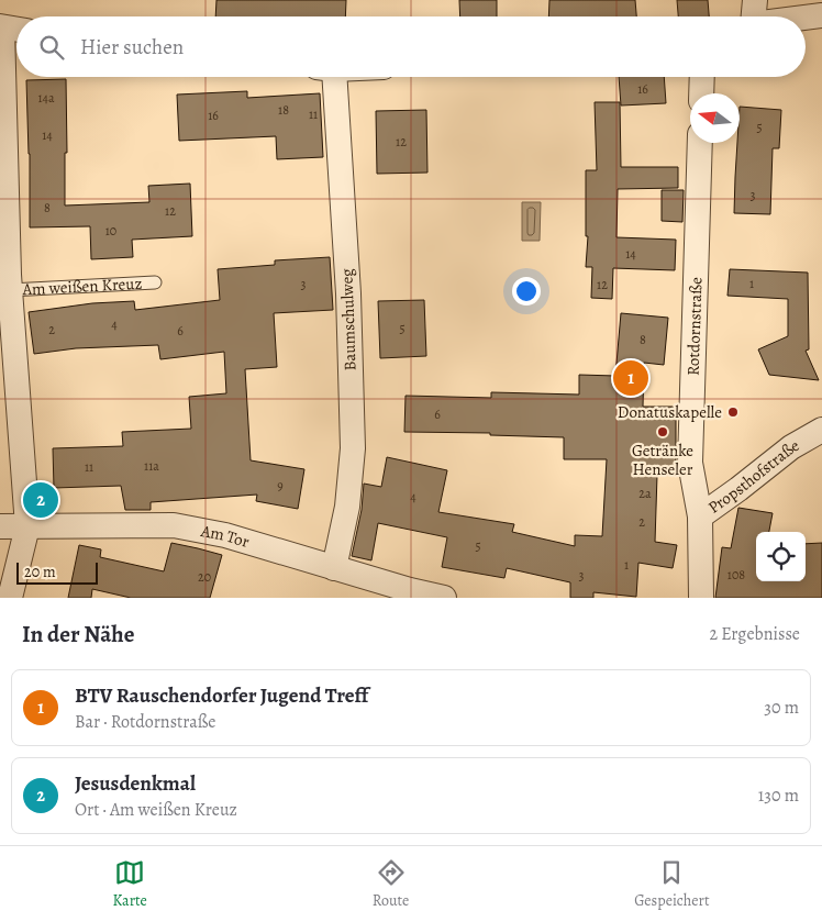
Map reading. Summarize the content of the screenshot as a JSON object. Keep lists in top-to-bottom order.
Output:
{
  "streets": {
    "street": [
      "Am weißen Kreuz",
      "Baumschulweg",
      "Rotdornstraße",
      "Propsthofstraße",
      "Am Tor"
    ]
  },
  "crossings": [
    ["Am weißen Kreuz", "Am Tor"],
    ["Baumschulweg", "Am Tor"],
    ["Rotdornstraße", "Propsthofstraße"]
  ],
  "places": ["Donatuskapelle", "Getränke Henseler"],
  "house_numbers": [
    "16",
    "14a",
    "18",
    "11",
    "16",
    "5",
    "14",
    "12",
    "3",
    "8",
    "12",
    "10",
    "14",
    "1",
    "3",
    "12",
    "4",
    "5",
    "2",
    "6",
    "8",
    "6",
    "11a",
    "11",
    "9",
    "2a",
    "4",
    "2",
    "5",
    "1",
    "108",
    "3",
    "20"
  ],
  "scale_bar": "20 m",
  "north": "left",
  "page": {
    "search": "Hier suchen",
    "pins": ["1", "2"],
    "scale": "20 m",
    "heading": ["In der Nähe", "2 Ergebnisse"],
    "list": [
      {
        "mark": "1",
        "name": "BTV Rauschendorfer Jugend Treff",
        "note": "Bar · Rotdornstraße",
        "value": "30 m"
      },
      {
        "mark": "2",
        "name": "Jesusdenkmal",
        "note": "Ort · Am weißen Kreuz",
        "value": "130 m"
      }
    ],
    "nav": ["Karte", "Route", "Gespeichert"]
  }
}
